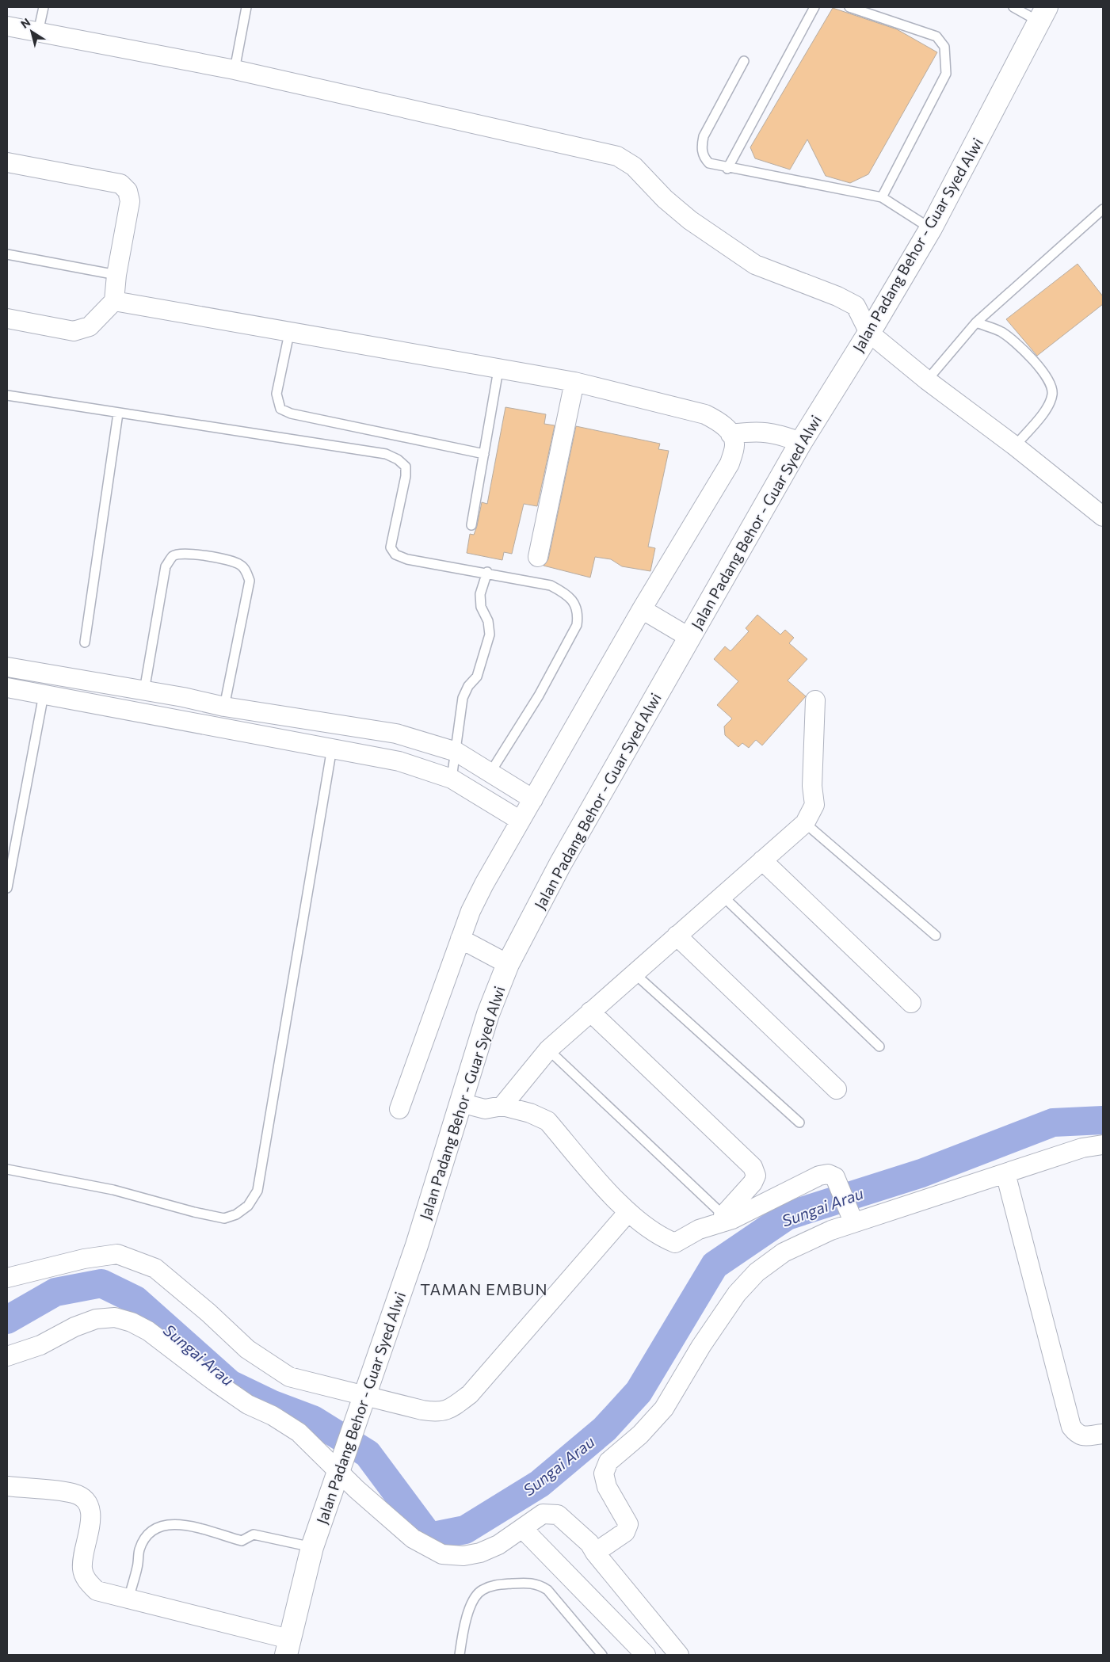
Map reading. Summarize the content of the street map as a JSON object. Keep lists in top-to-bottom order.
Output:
{
  "streets": {
    "main road": ["Jalan Padang Behor - Guar Syed Alwi"]
  },
  "districts": ["TAMAN EMBUN"],
  "water": ["Sungai Arau"],
  "north": "top left"
}
